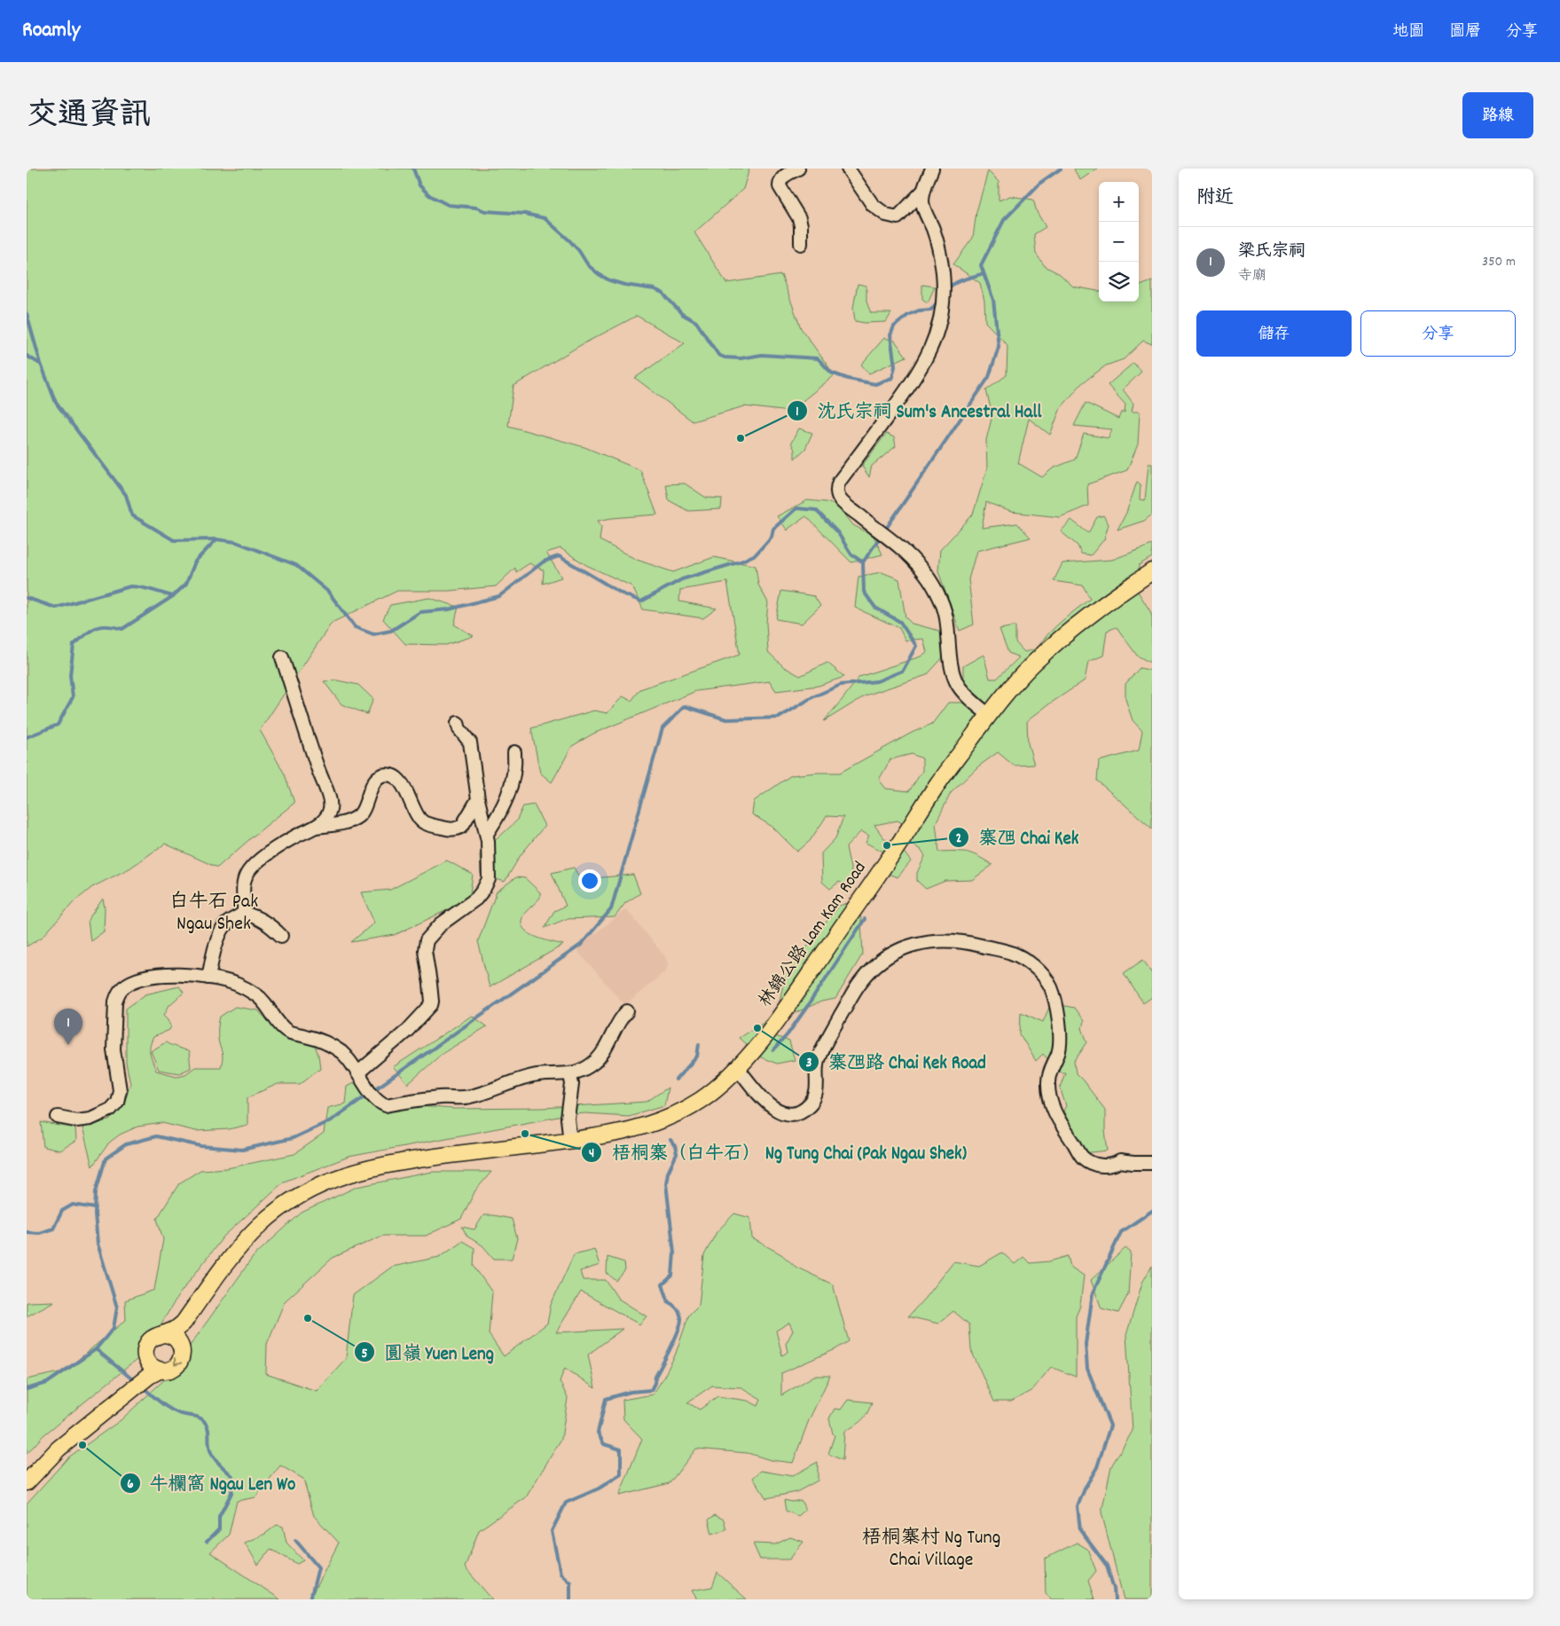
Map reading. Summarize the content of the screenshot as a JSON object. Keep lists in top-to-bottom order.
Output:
{
  "streets": {
    "main road": ["林錦公路 Lam Kam Road"]
  },
  "districts": ["白牛石 Pak Ngau Shek", "梧桐寨村 Ng Tung Chai Village"],
  "places": [
    "沈氏宗祠 Sum's Ancestral Hall",
    "寨乪 Chai Kek",
    "寨乪路 Chai Kek Road",
    "梧桐寨（白牛石） Ng Tung Chai (Pak Ngau Shek)",
    "圓嶺 Yuen Leng",
    "牛欄窩 Ngau Len Wo"
  ],
  "page": {
    "header": "Roamly",
    "nav": ["地圖", "圖層", "分享"],
    "title": "交通資訊",
    "buttons": [
      "路線",
      ["儲存", "分享"]
    ],
    "heading": "附近",
    "map_buttons": ["+", "−"],
    "list": [
      {
        "mark": "1",
        "name": "梁氏宗祠",
        "note": "寺廟",
        "value": "350 m"
      }
    ],
    "pins": "1"
  }
}
